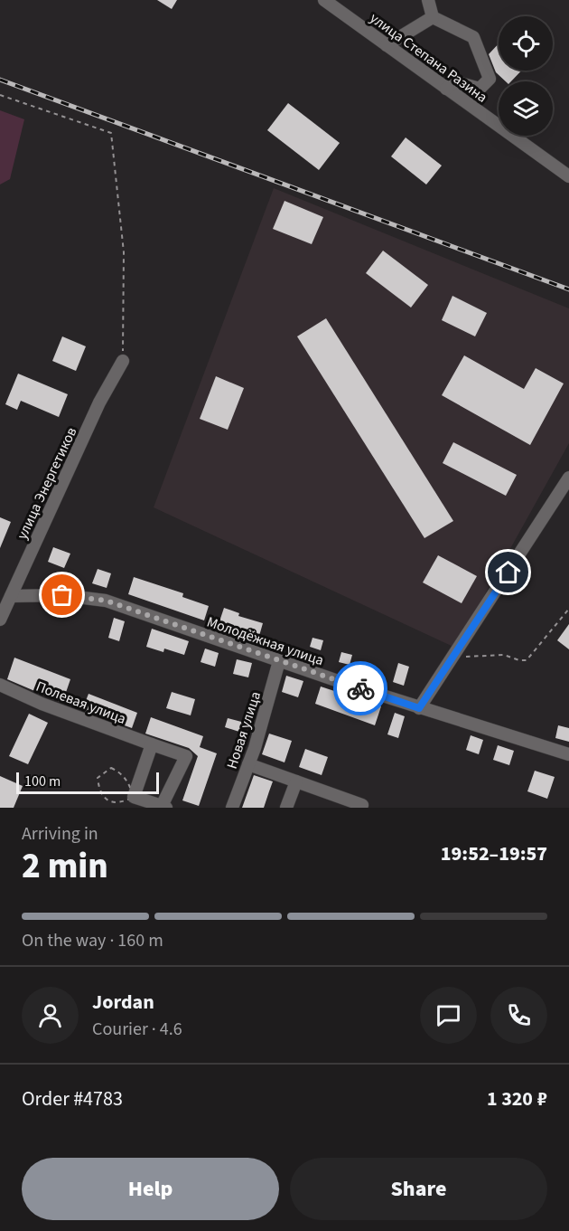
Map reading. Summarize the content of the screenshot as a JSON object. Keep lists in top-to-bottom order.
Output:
{
  "streets": {
    "street": [
      "улица Степана Разина",
      "улица Энергетиков",
      "Молодёжная улица",
      "Полевая улица",
      "Новая улица"
    ]
  },
  "crossings": [
    ["улица Энергетиков", "Молодёжная улица"],
    ["Молодёжная улица", "Новая улица"]
  ],
  "scale_bar": "100 m",
  "page": {
    "scale": "100 m",
    "heading": ["2 min", "Arriving in", "19:52–19:57"],
    "panel": [
      "Jordan",
      "Courier · 4.6",
      "Order #4783",
      "1 320 ₽"
    ],
    "bar": "On the way · 160 m",
    "buttons": ["Help", "Share"]
  }
}
